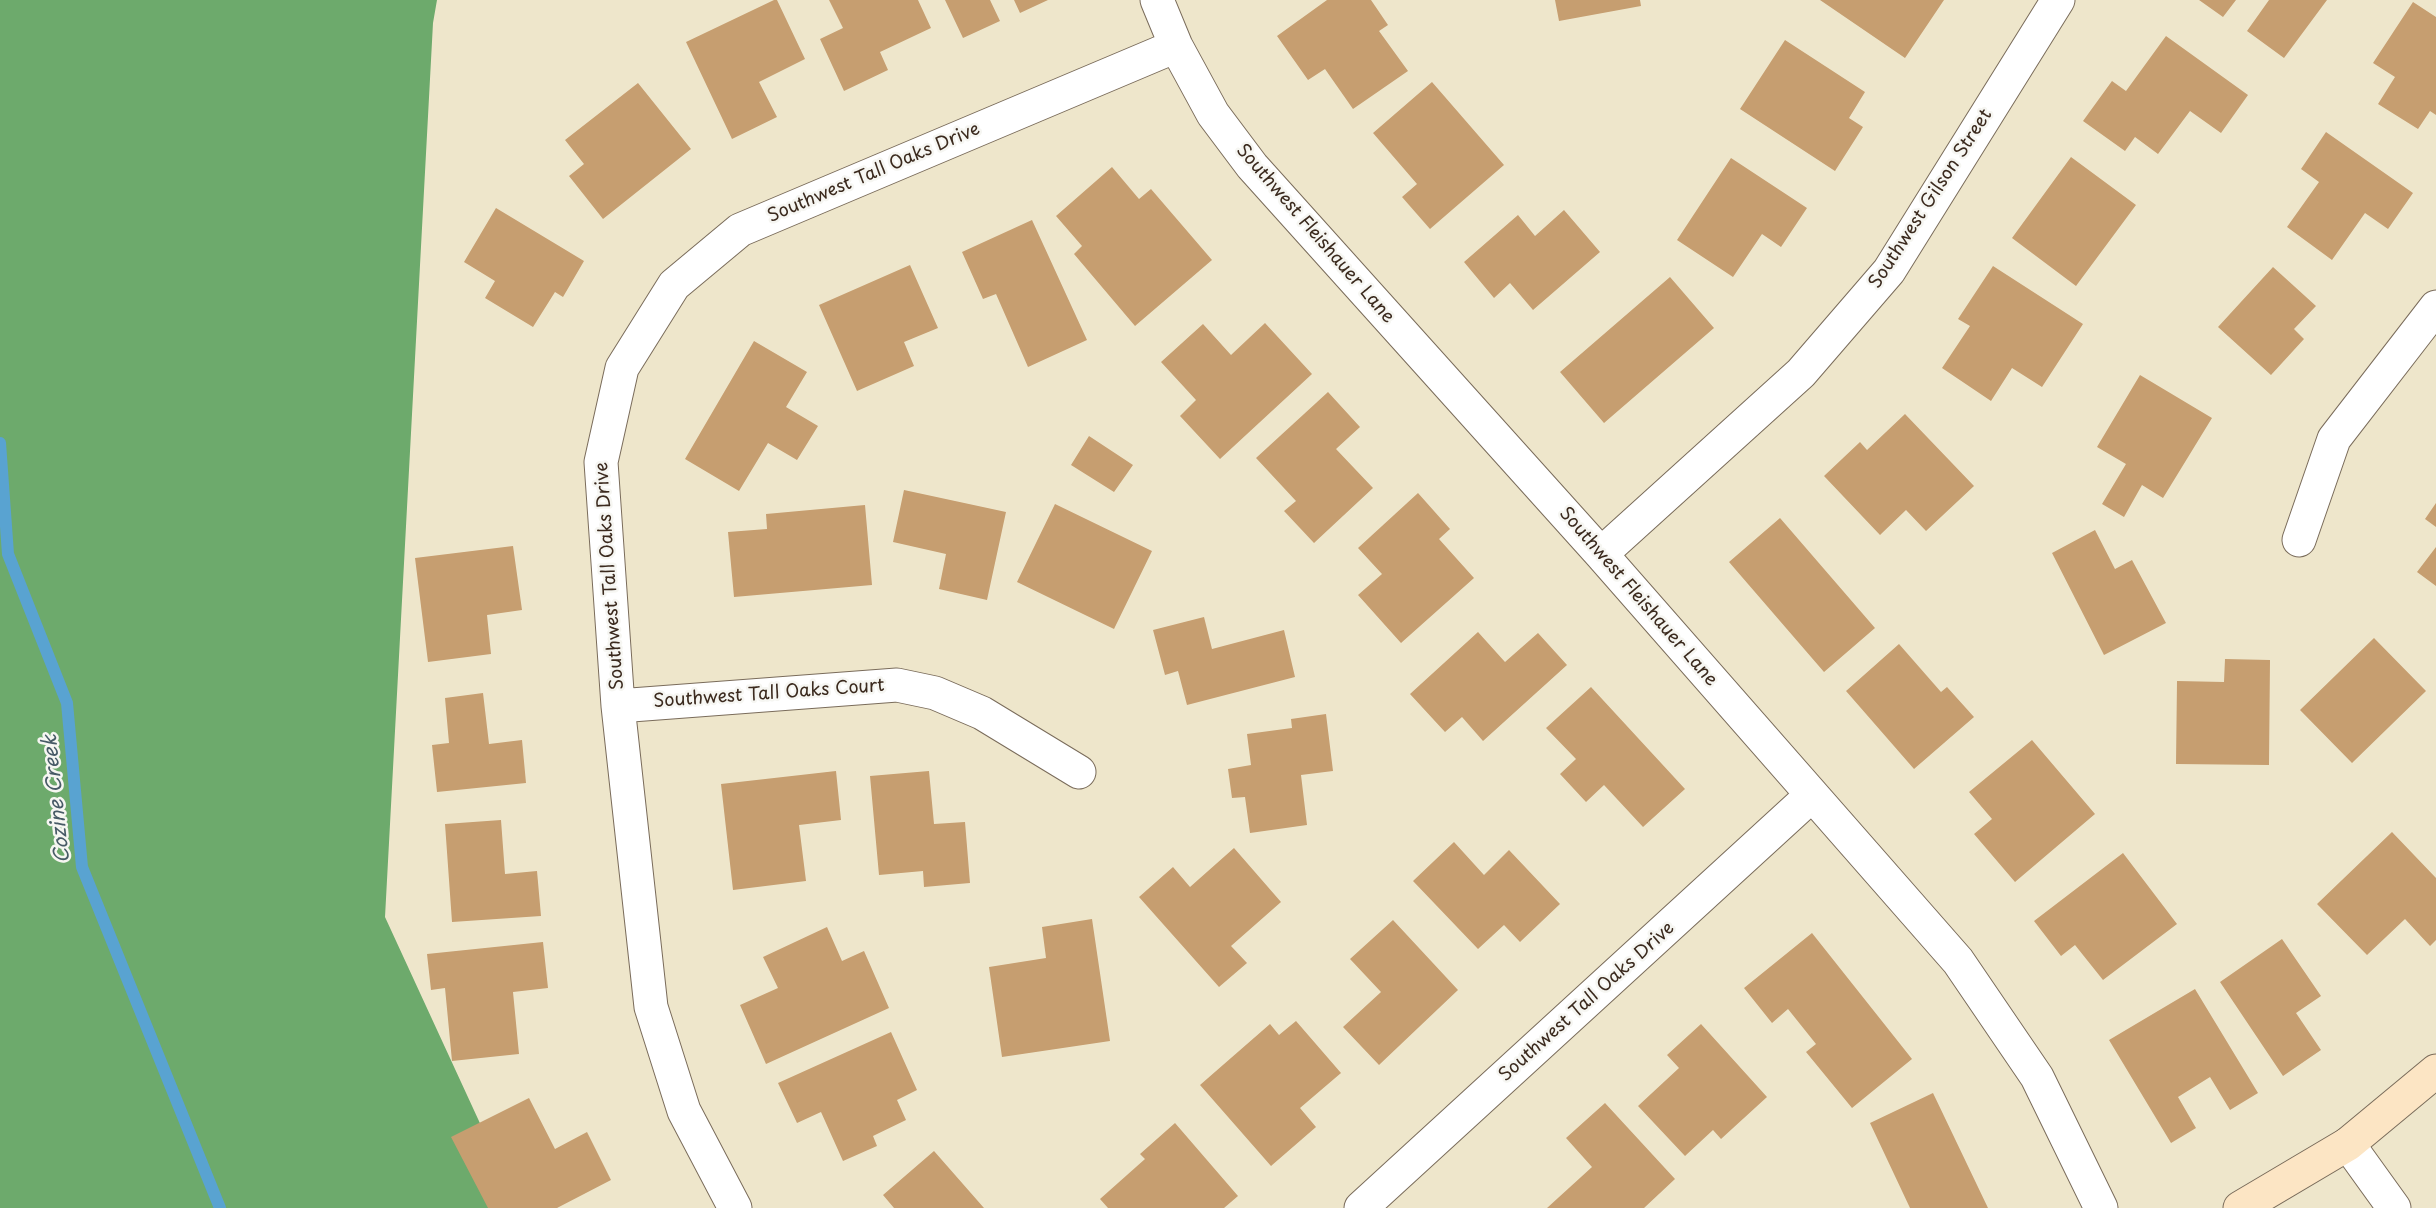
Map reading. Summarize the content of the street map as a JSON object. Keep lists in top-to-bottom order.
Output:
{
  "streets": {
    "street": [
      "Southwest Tall Oaks Drive",
      "Southwest Gilson Street",
      "Southwest Fleishauer Lane",
      "Southwest Tall Oaks Court"
    ]
  },
  "crossings": [
    ["Southwest Tall Oaks Drive", "Southwest Fleishauer Lane"],
    ["Southwest Tall Oaks Drive", "Southwest Tall Oaks Court"],
    ["Southwest Gilson Street", "Southwest Fleishauer Lane"]
  ],
  "water": ["Cozine Creek"]
}
